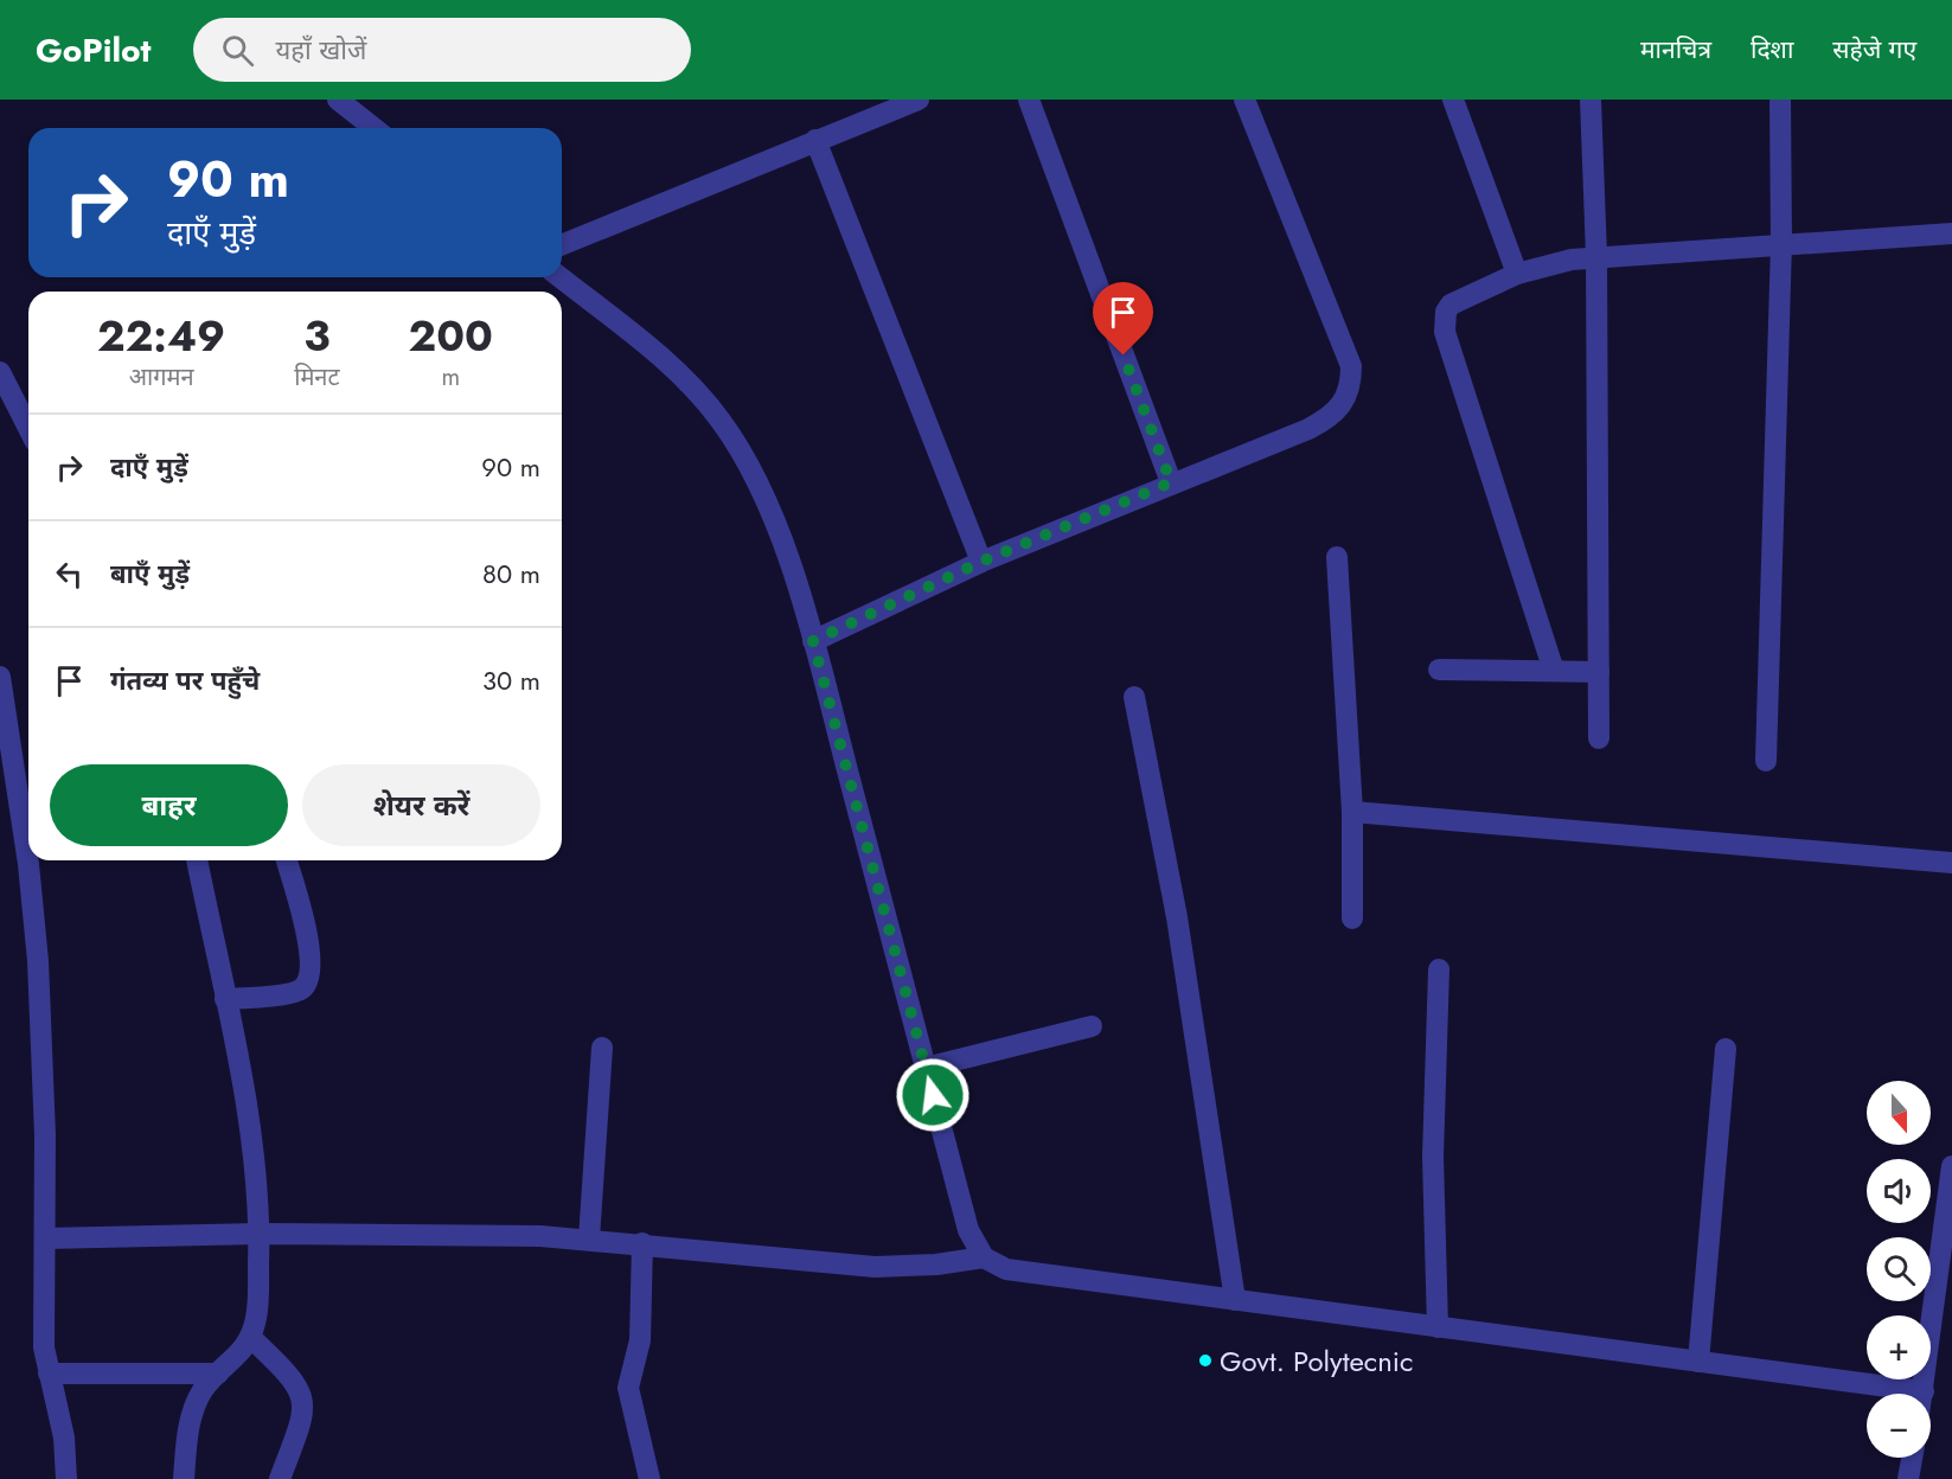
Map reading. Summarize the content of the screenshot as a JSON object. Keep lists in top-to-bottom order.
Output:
{
  "places": ["Govt. Polytecnic"],
  "north": "bottom",
  "page": {
    "header": "GoPilot",
    "search": "यहाँ खोजें",
    "nav": ["मानचित्र", "दिशा", "सहेजे गए"],
    "turn": ["90 m", "दाएँ मुड़ें"],
    "eta": [
      "22:49",
      "आगमन",
      "3",
      "मिनट",
      "200",
      "m"
    ],
    "list": [
      {
        "name": "दाएँ मुड़ें",
        "value": "90 m"
      },
      {
        "name": "बाएँ मुड़ें",
        "value": "80 m"
      },
      {
        "name": "गंतव्य पर पहुँचे",
        "value": "30 m"
      }
    ],
    "buttons": ["बाहर", "शेयर करें"],
    "map_buttons": ["+", "−"]
  }
}
